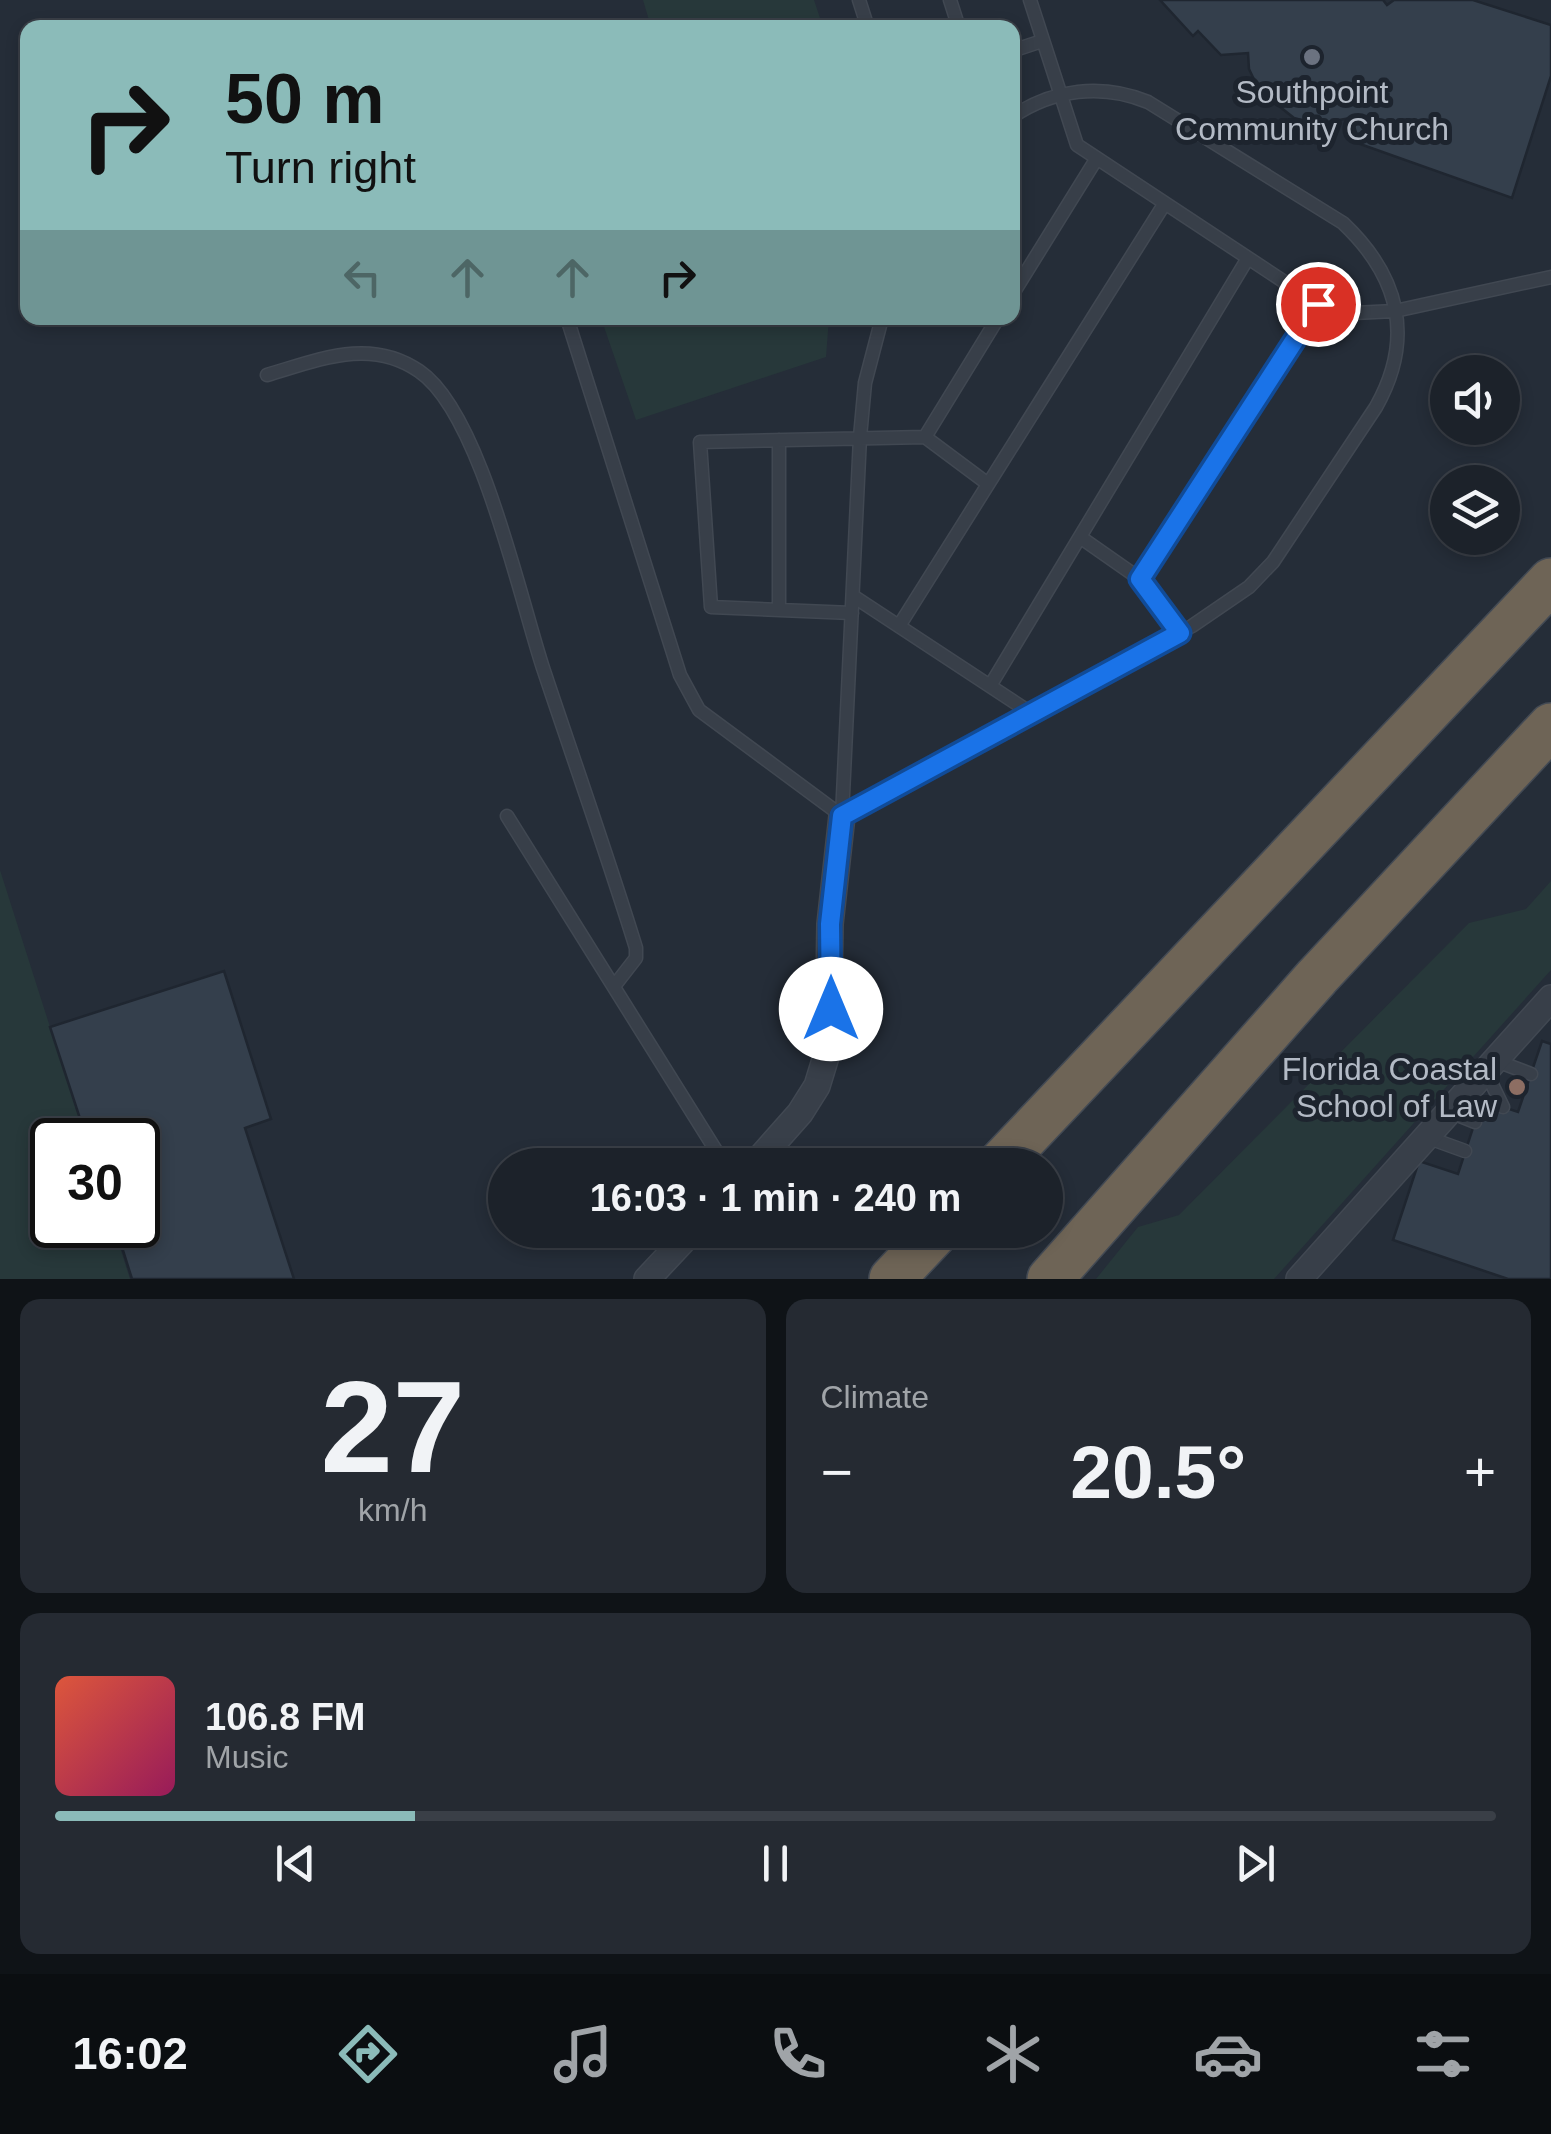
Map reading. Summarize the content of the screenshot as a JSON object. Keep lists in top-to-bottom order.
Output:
{
  "places": ["Southpoint Community Church", "Florida Coastal School of Law"],
  "page": {
    "turn": ["50 m", "Turn right"],
    "limit": "30",
    "trip": "16:03 · 1 min · 240 m",
    "tile": [
      ["27", "km/h"],
      "Climate"
    ],
    "heat": ["−", "20.5°", "+"],
    "song": ["106.8 FM", "Music"],
    "tabs": "16:02"
  }
}
